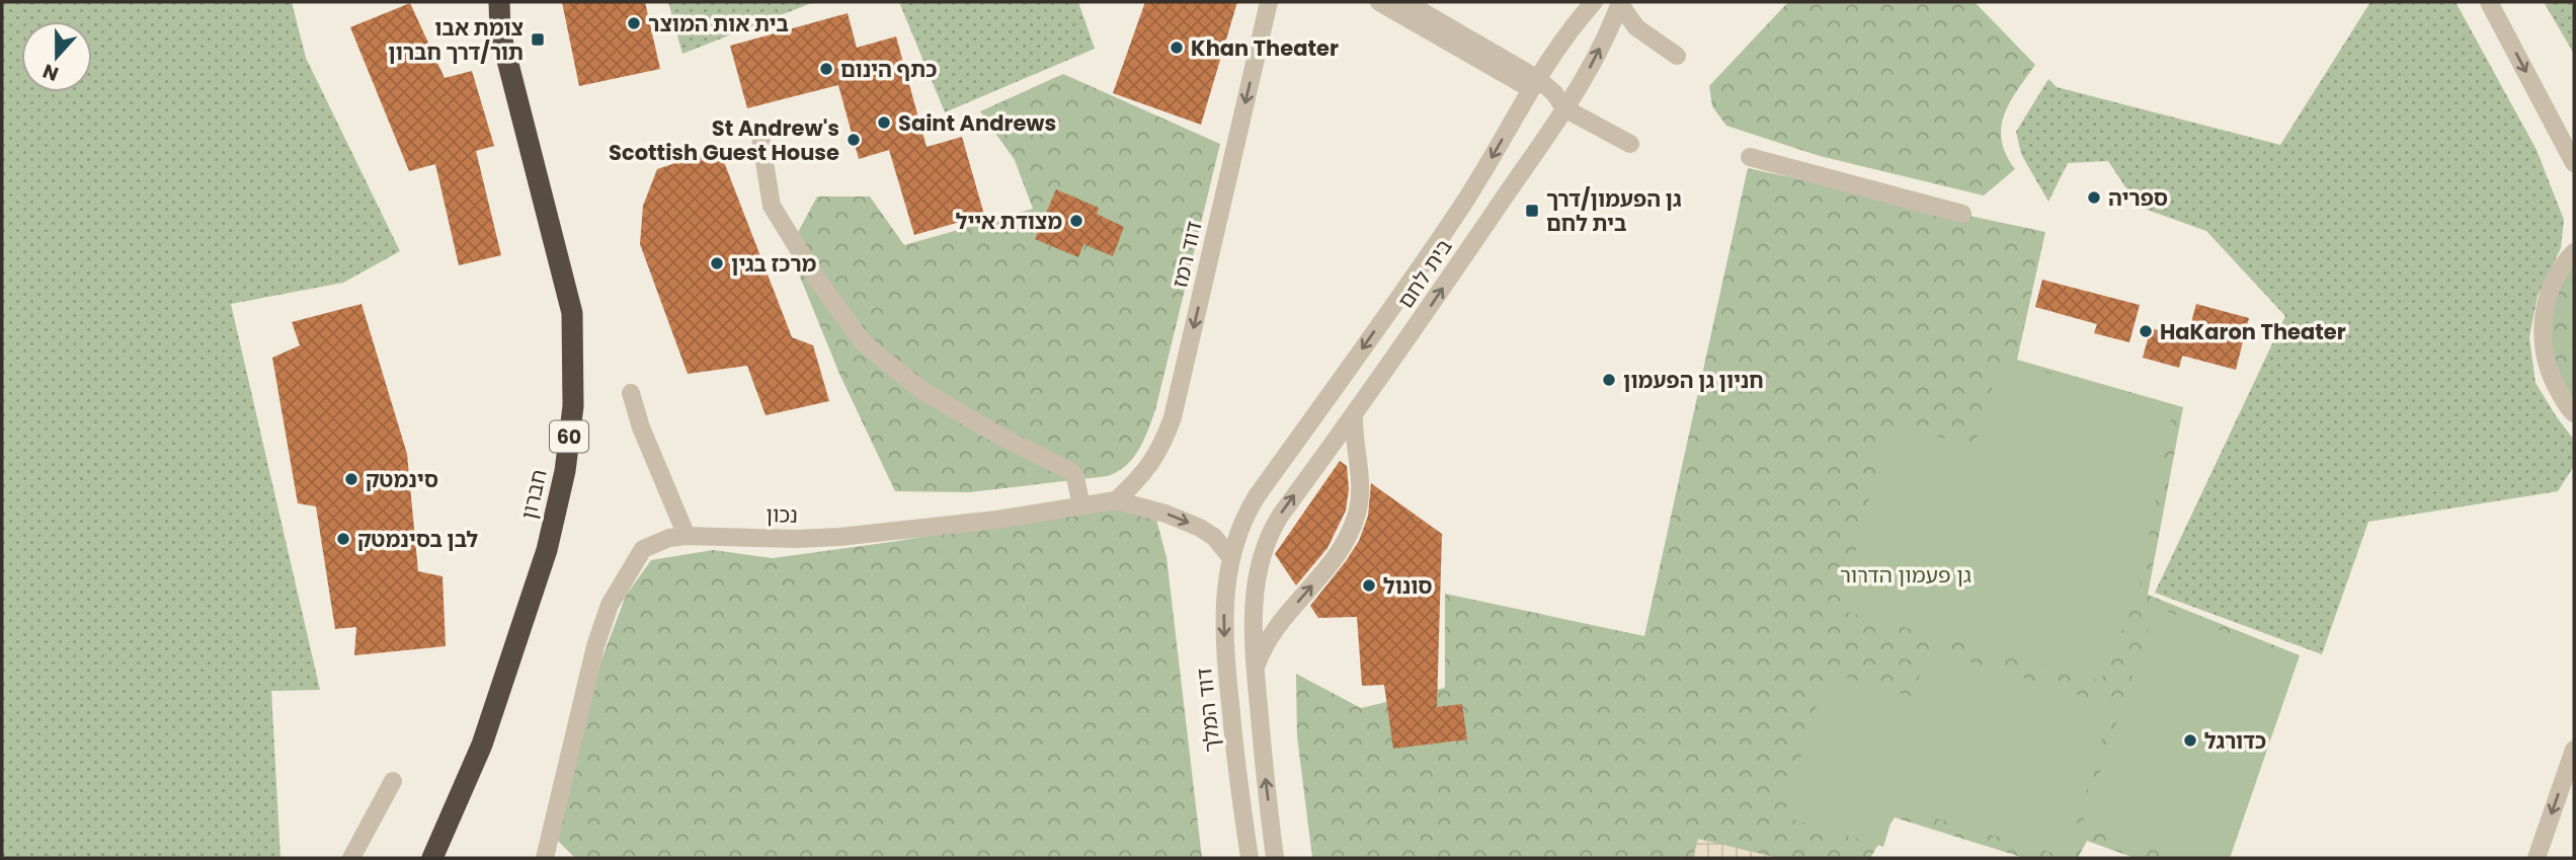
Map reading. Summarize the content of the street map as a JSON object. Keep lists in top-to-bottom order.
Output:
{
  "streets": {
    "highway": ["60", "חברון"],
    "street": [
      "דוד רמז",
      "בית לחם",
      "נכון",
      "דוד המלך"
    ]
  },
  "crossings": [
    ["דוד רמז", "נכון"],
    ["בית לחם", "נכון"],
    ["בית לחם", "דוד המלך"],
    ["נכון", "דוד המלך"]
  ],
  "one_way": ["דוד רמז"],
  "parks": ["גן פעמון הדרור"],
  "places": {
    "other": [
      "בית אות המוצר",
      "Khan Theater",
      "כתף הינום",
      "Saint Andrews",
      "St Andrew's Scottish Guest House",
      "ספריה",
      "מצודת אייל",
      "מרכז בגין",
      "HaKaron Theater",
      "חניון גן הפעמון",
      "סינמטק",
      "לבן בסינמטק",
      "סונול",
      "כדורגל"
    ],
    "transit": ["צומת אבו תור/דרך חברון", "גן הפעמון/דרך בית לחם"]
  },
  "north": "bottom"
}
